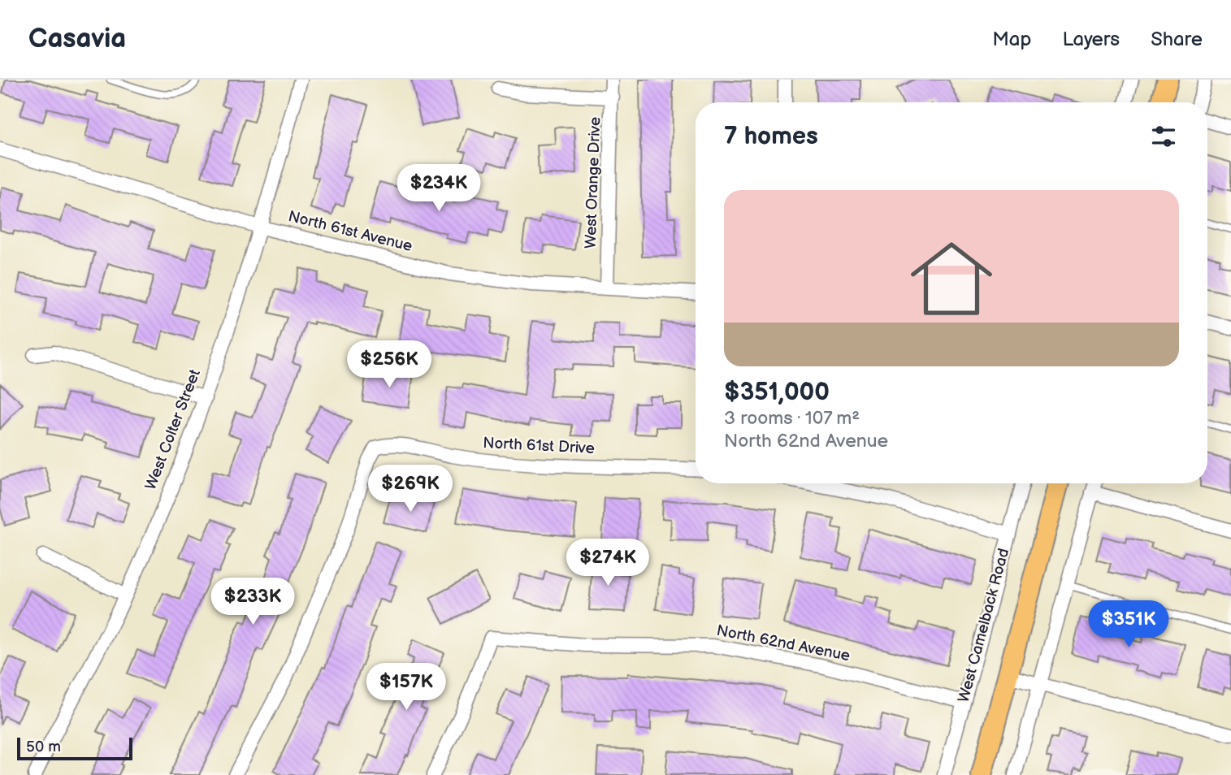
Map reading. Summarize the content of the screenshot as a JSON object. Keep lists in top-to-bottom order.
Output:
{
  "streets": {
    "street": [
      "West Orange Drive",
      "North 61st Avenue",
      "West Colter Street",
      "North 61st Drive",
      "West Camelback Road",
      "North 62nd Avenue"
    ]
  },
  "crossings": [
    ["West Orange Drive", "North 61st Avenue"],
    ["North 61st Avenue", "West Colter Street"],
    ["West Camelback Road", "North 62nd Avenue"]
  ],
  "scale_bar": "50 m",
  "page": {
    "header": "Casavia",
    "nav": ["Map", "Layers", "Share"],
    "heading": "7 homes",
    "price": [
      "$234K",
      "$256K",
      "$269K",
      "$274K",
      "$233K",
      "$351K",
      "$157K"
    ],
    "list": [
      {
        "name": "$351,000",
        "note": "3 rooms · 107 m² · North 62nd Avenue"
      }
    ],
    "scale": "50 m"
  }
}
